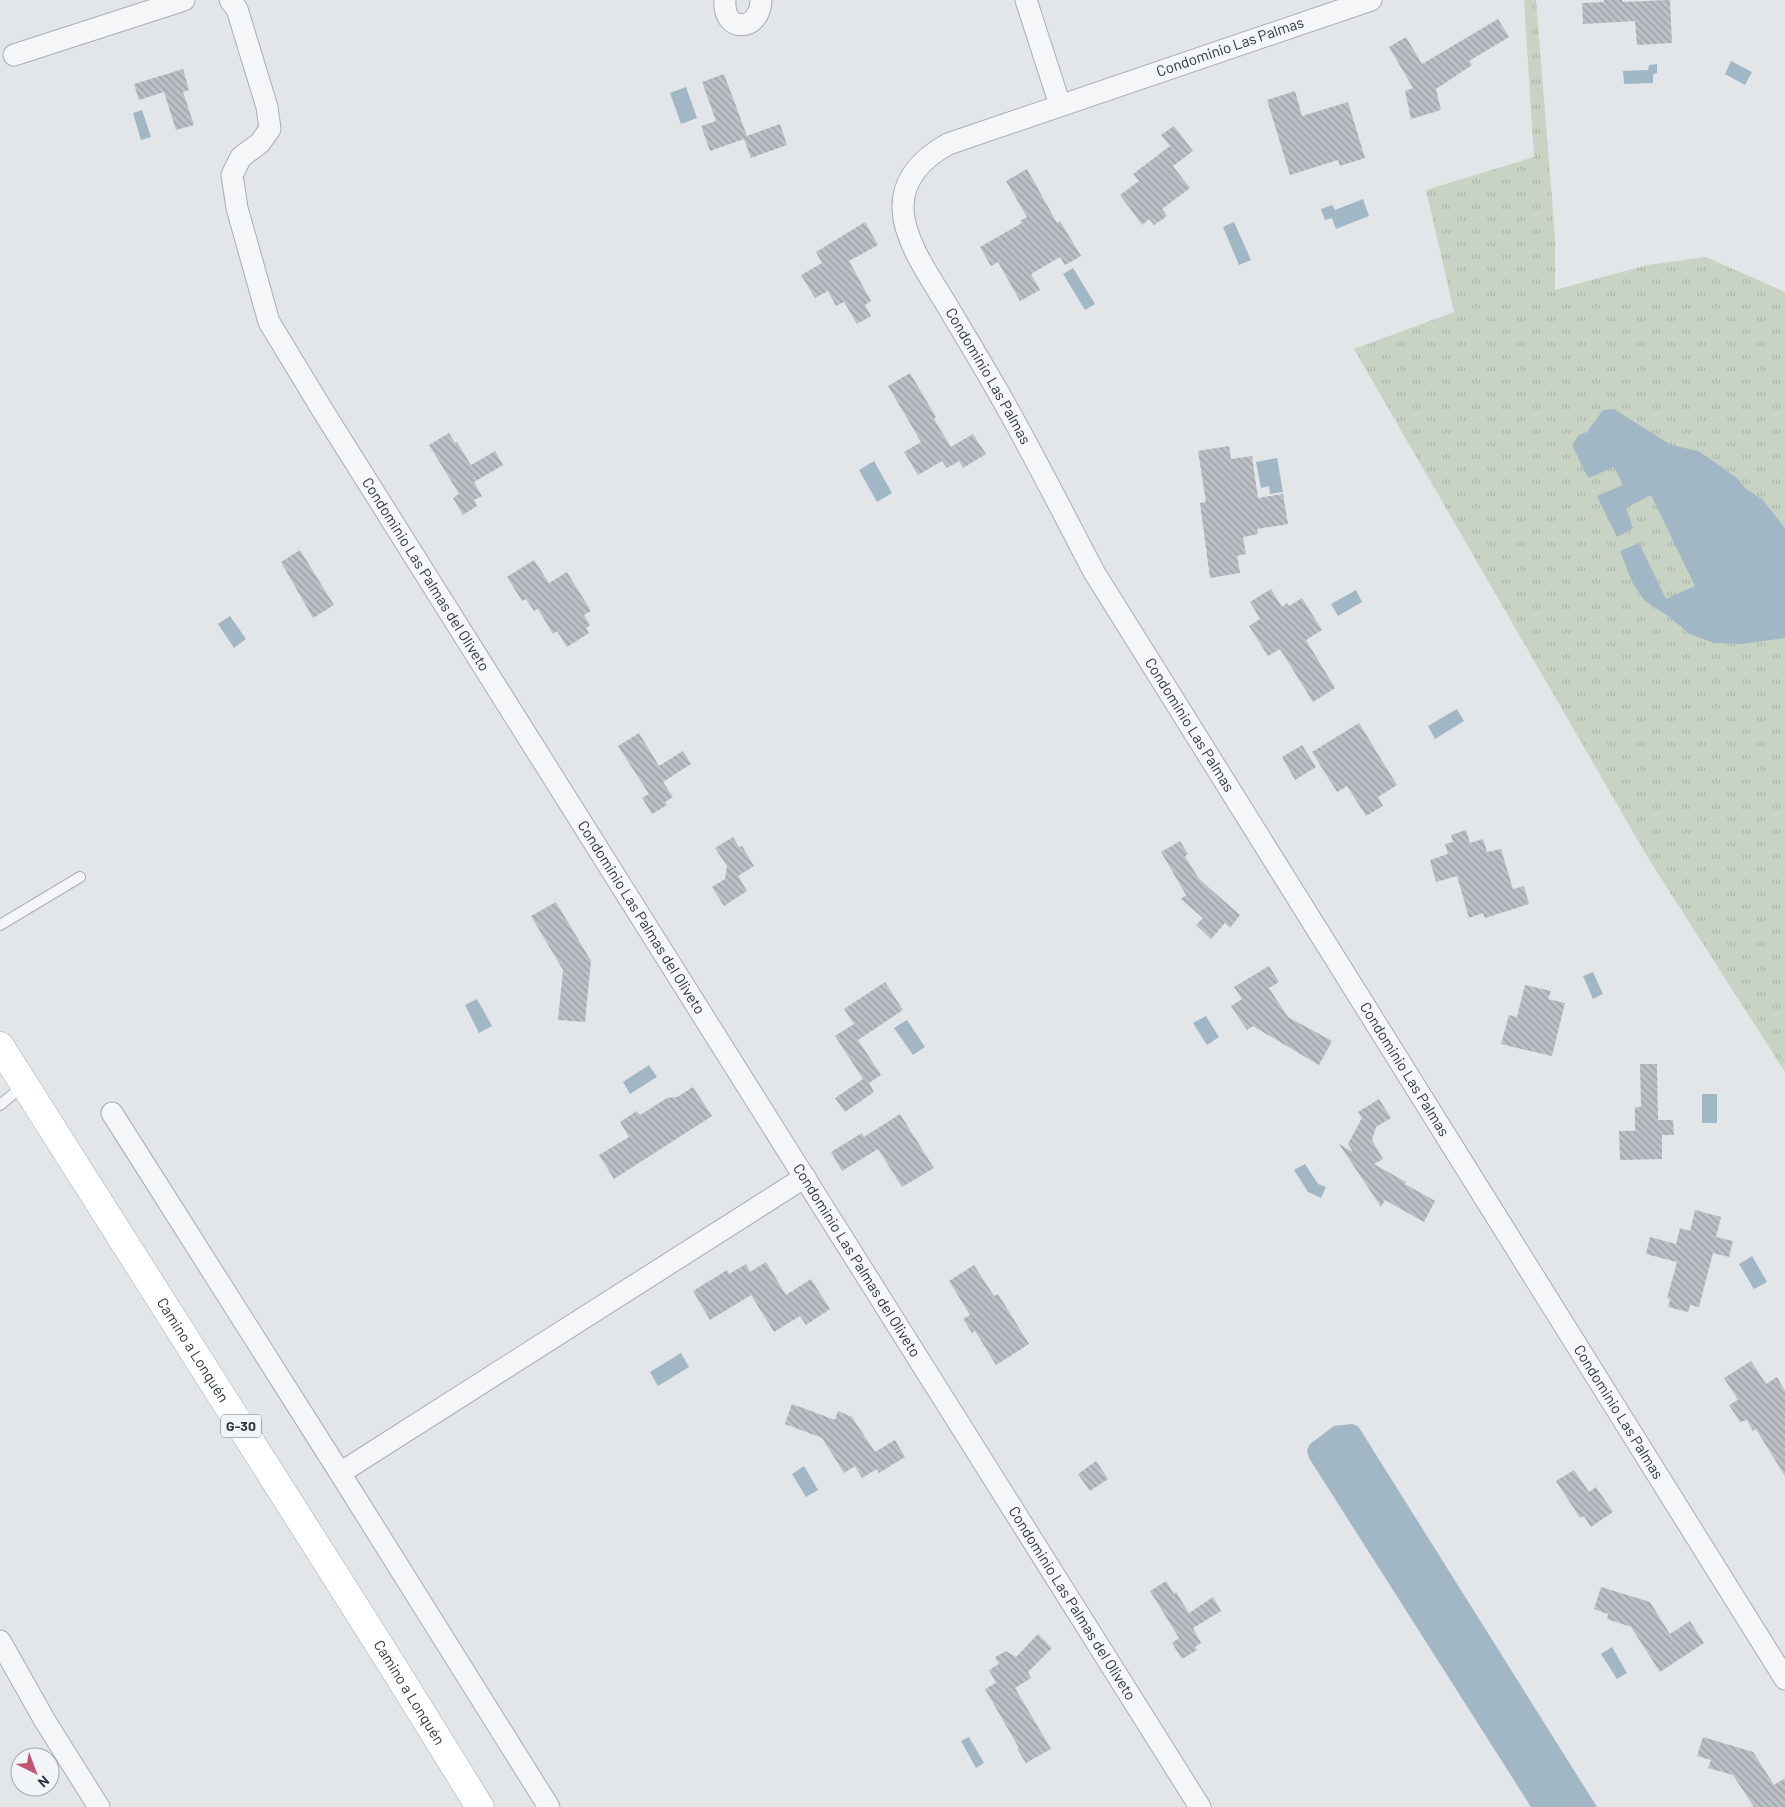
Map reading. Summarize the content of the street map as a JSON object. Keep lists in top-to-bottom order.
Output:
{
  "streets": {
    "main road": ["Camino a Lonquén", "G-30"],
    "street": ["Condominio Las Palmas", "Condominio Las Palmas del Oliveto"]
  },
  "north": "bottom right"
}
